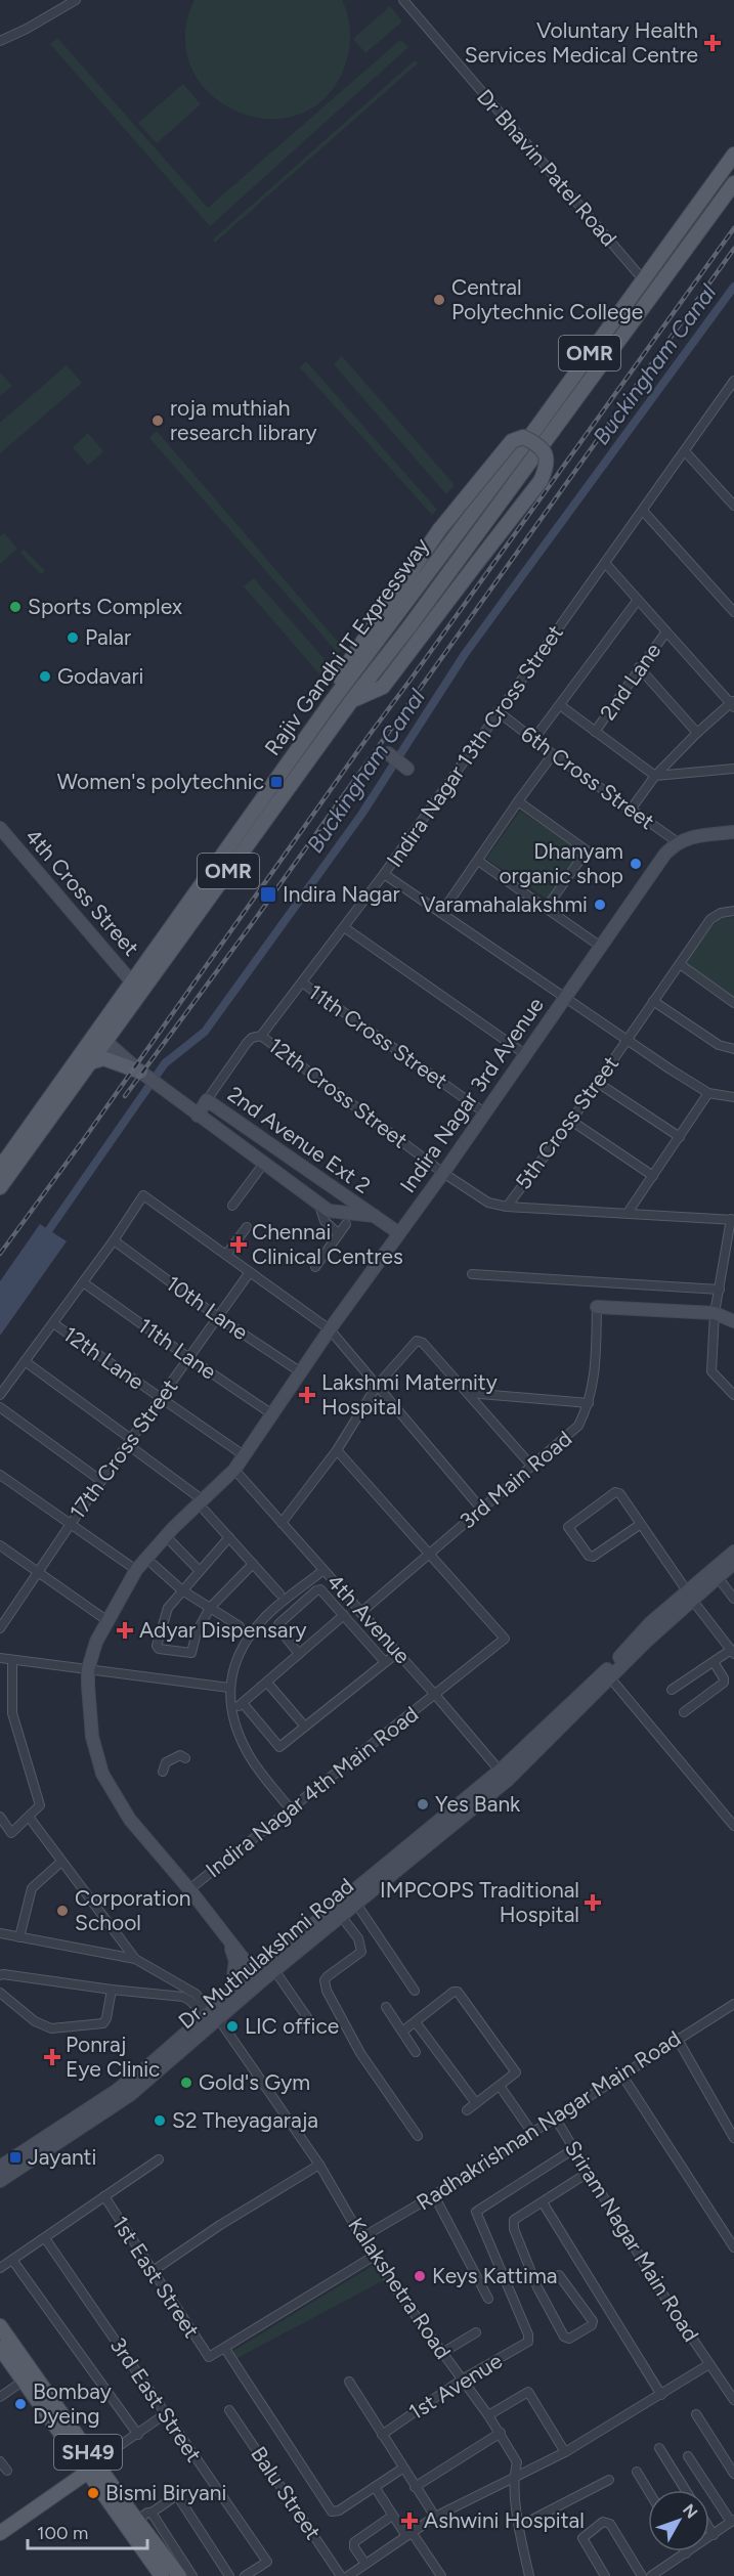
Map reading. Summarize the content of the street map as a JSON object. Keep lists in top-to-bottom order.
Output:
{
  "streets": {
    "main road": ["OMR", "Rajiv Gandhi IT Expressway", "SH49"],
    "street": [
      "Dr Bhavin Patel Road",
      "2nd Lane",
      "Indira Nagar 13th Cross Street",
      "6th Cross Street",
      "4th Cross Street",
      "11th Cross Street",
      "12th Cross Street",
      "Indira Nagar 3rd Avenue",
      "5th Cross Street",
      "2nd Avenue Ext 2",
      "10th Lane",
      "11th Lane",
      "12th Lane",
      "17th Cross Street",
      "3rd Main Road",
      "4th Avenue",
      "Indira Nagar 4th Main Road",
      "Dr. Muthulakshmi Road",
      "Radhakrishnan Nagar Main Road",
      "Sriram Nagar Main Road",
      "1st East Street",
      "Kalakshetra Road",
      "1st Avenue",
      "3rd East Street",
      "Balu Street"
    ]
  },
  "crossings": [
    ["Dr Bhavin Patel Road", "Rajiv Gandhi IT Expressway"],
    ["Rajiv Gandhi IT Expressway", "4th Cross Street"],
    ["Indira Nagar 13th Cross Street", "6th Cross Street"],
    ["Indira Nagar 13th Cross Street", "11th Cross Street"],
    ["Indira Nagar 13th Cross Street", "12th Cross Street"],
    ["Indira Nagar 13th Cross Street", "2nd Avenue Ext 2"],
    ["6th Cross Street", "Indira Nagar 3rd Avenue"],
    ["11th Cross Street", "Indira Nagar 3rd Avenue"],
    ["12th Cross Street", "Indira Nagar 3rd Avenue"],
    ["12th Cross Street", "5th Cross Street"],
    ["Indira Nagar 3rd Avenue", "2nd Avenue Ext 2"],
    ["Indira Nagar 3rd Avenue", "10th Lane"],
    ["Indira Nagar 3rd Avenue", "11th Lane"],
    ["Indira Nagar 3rd Avenue", "12th Lane"],
    ["Indira Nagar 3rd Avenue", "4th Avenue"],
    ["Indira Nagar 3rd Avenue", "Indira Nagar 4th Main Road"],
    ["Indira Nagar 3rd Avenue", "Dr. Muthulakshmi Road"],
    ["10th Lane", "17th Cross Street"],
    ["11th Lane", "17th Cross Street"],
    ["12th Lane", "17th Cross Street"],
    ["3rd Main Road", "4th Avenue"],
    ["3rd Main Road", "Indira Nagar 4th Main Road"],
    ["4th Avenue", "Indira Nagar 4th Main Road"],
    ["4th Avenue", "Dr. Muthulakshmi Road"],
    ["Dr. Muthulakshmi Road", "Kalakshetra Road"],
    ["Radhakrishnan Nagar Main Road", "Sriram Nagar Main Road"],
    ["Radhakrishnan Nagar Main Road", "Kalakshetra Road"],
    ["Sriram Nagar Main Road", "1st Avenue"],
    ["1st East Street", "Balu Street"],
    ["Kalakshetra Road", "1st Avenue"]
  ],
  "water": ["Buckingham Canal"],
  "places": {
    "health": [
      "Voluntary Health Services Medical Centre",
      "Chennai Clinical Centres",
      "Lakshmi Maternity Hospital",
      "Adyar Dispensary",
      "IMPCOPS Traditional Hospital",
      "Ponraj Eye Clinic",
      "Ashwini Hospital"
    ],
    "other": [
      "Central Polytechnic College",
      "roja muthiah research library",
      "Sports Complex",
      "Palar",
      "Godavari",
      "Dhanyam organic shop",
      "Varamahalakshmi",
      "Yes Bank",
      "Corporation School",
      "LIC office",
      "Gold's Gym",
      "S2 Theyagaraja",
      "Keys Kattima",
      "Bombay Dyeing",
      "Bismi Biryani"
    ],
    "transit": ["Women's polytechnic", "Indira Nagar", "Jayanti"]
  },
  "scale_bar": "100 m",
  "north": "top right"
}
